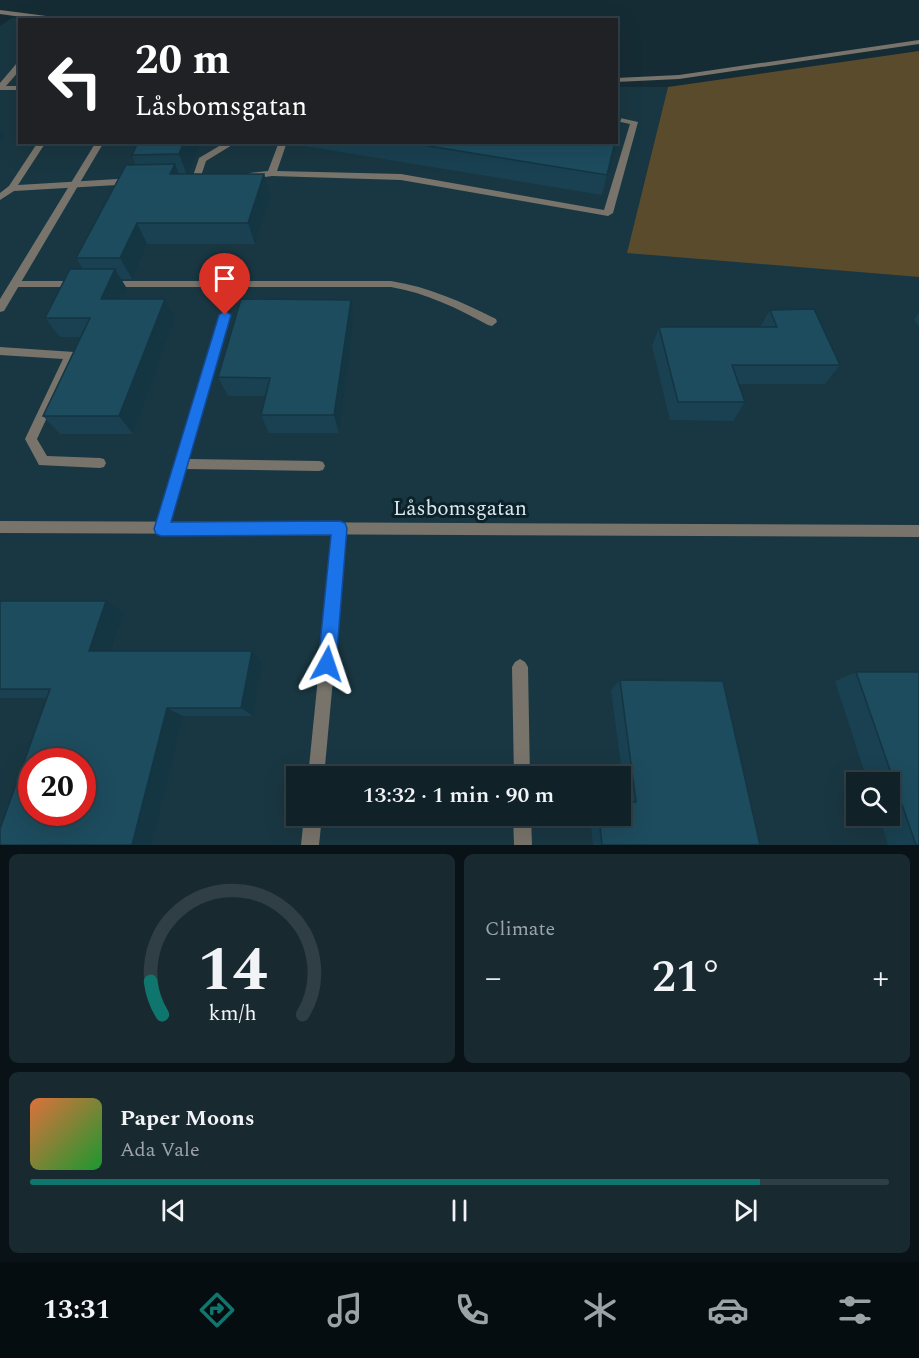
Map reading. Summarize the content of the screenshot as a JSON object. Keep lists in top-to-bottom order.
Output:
{
  "streets": {
    "street": ["Låsbomsgatan"]
  },
  "page": {
    "turn": ["20 m", "Låsbomsgatan"],
    "limit": "20",
    "trip": "13:32 · 1 min · 90 m",
    "tile": "Climate",
    "heat": ["−", "21°", "+"],
    "song": ["Paper Moons", "Ada Vale"],
    "tabs": "13:31",
    "gauge": ["14", "km/h"]
  }
}
